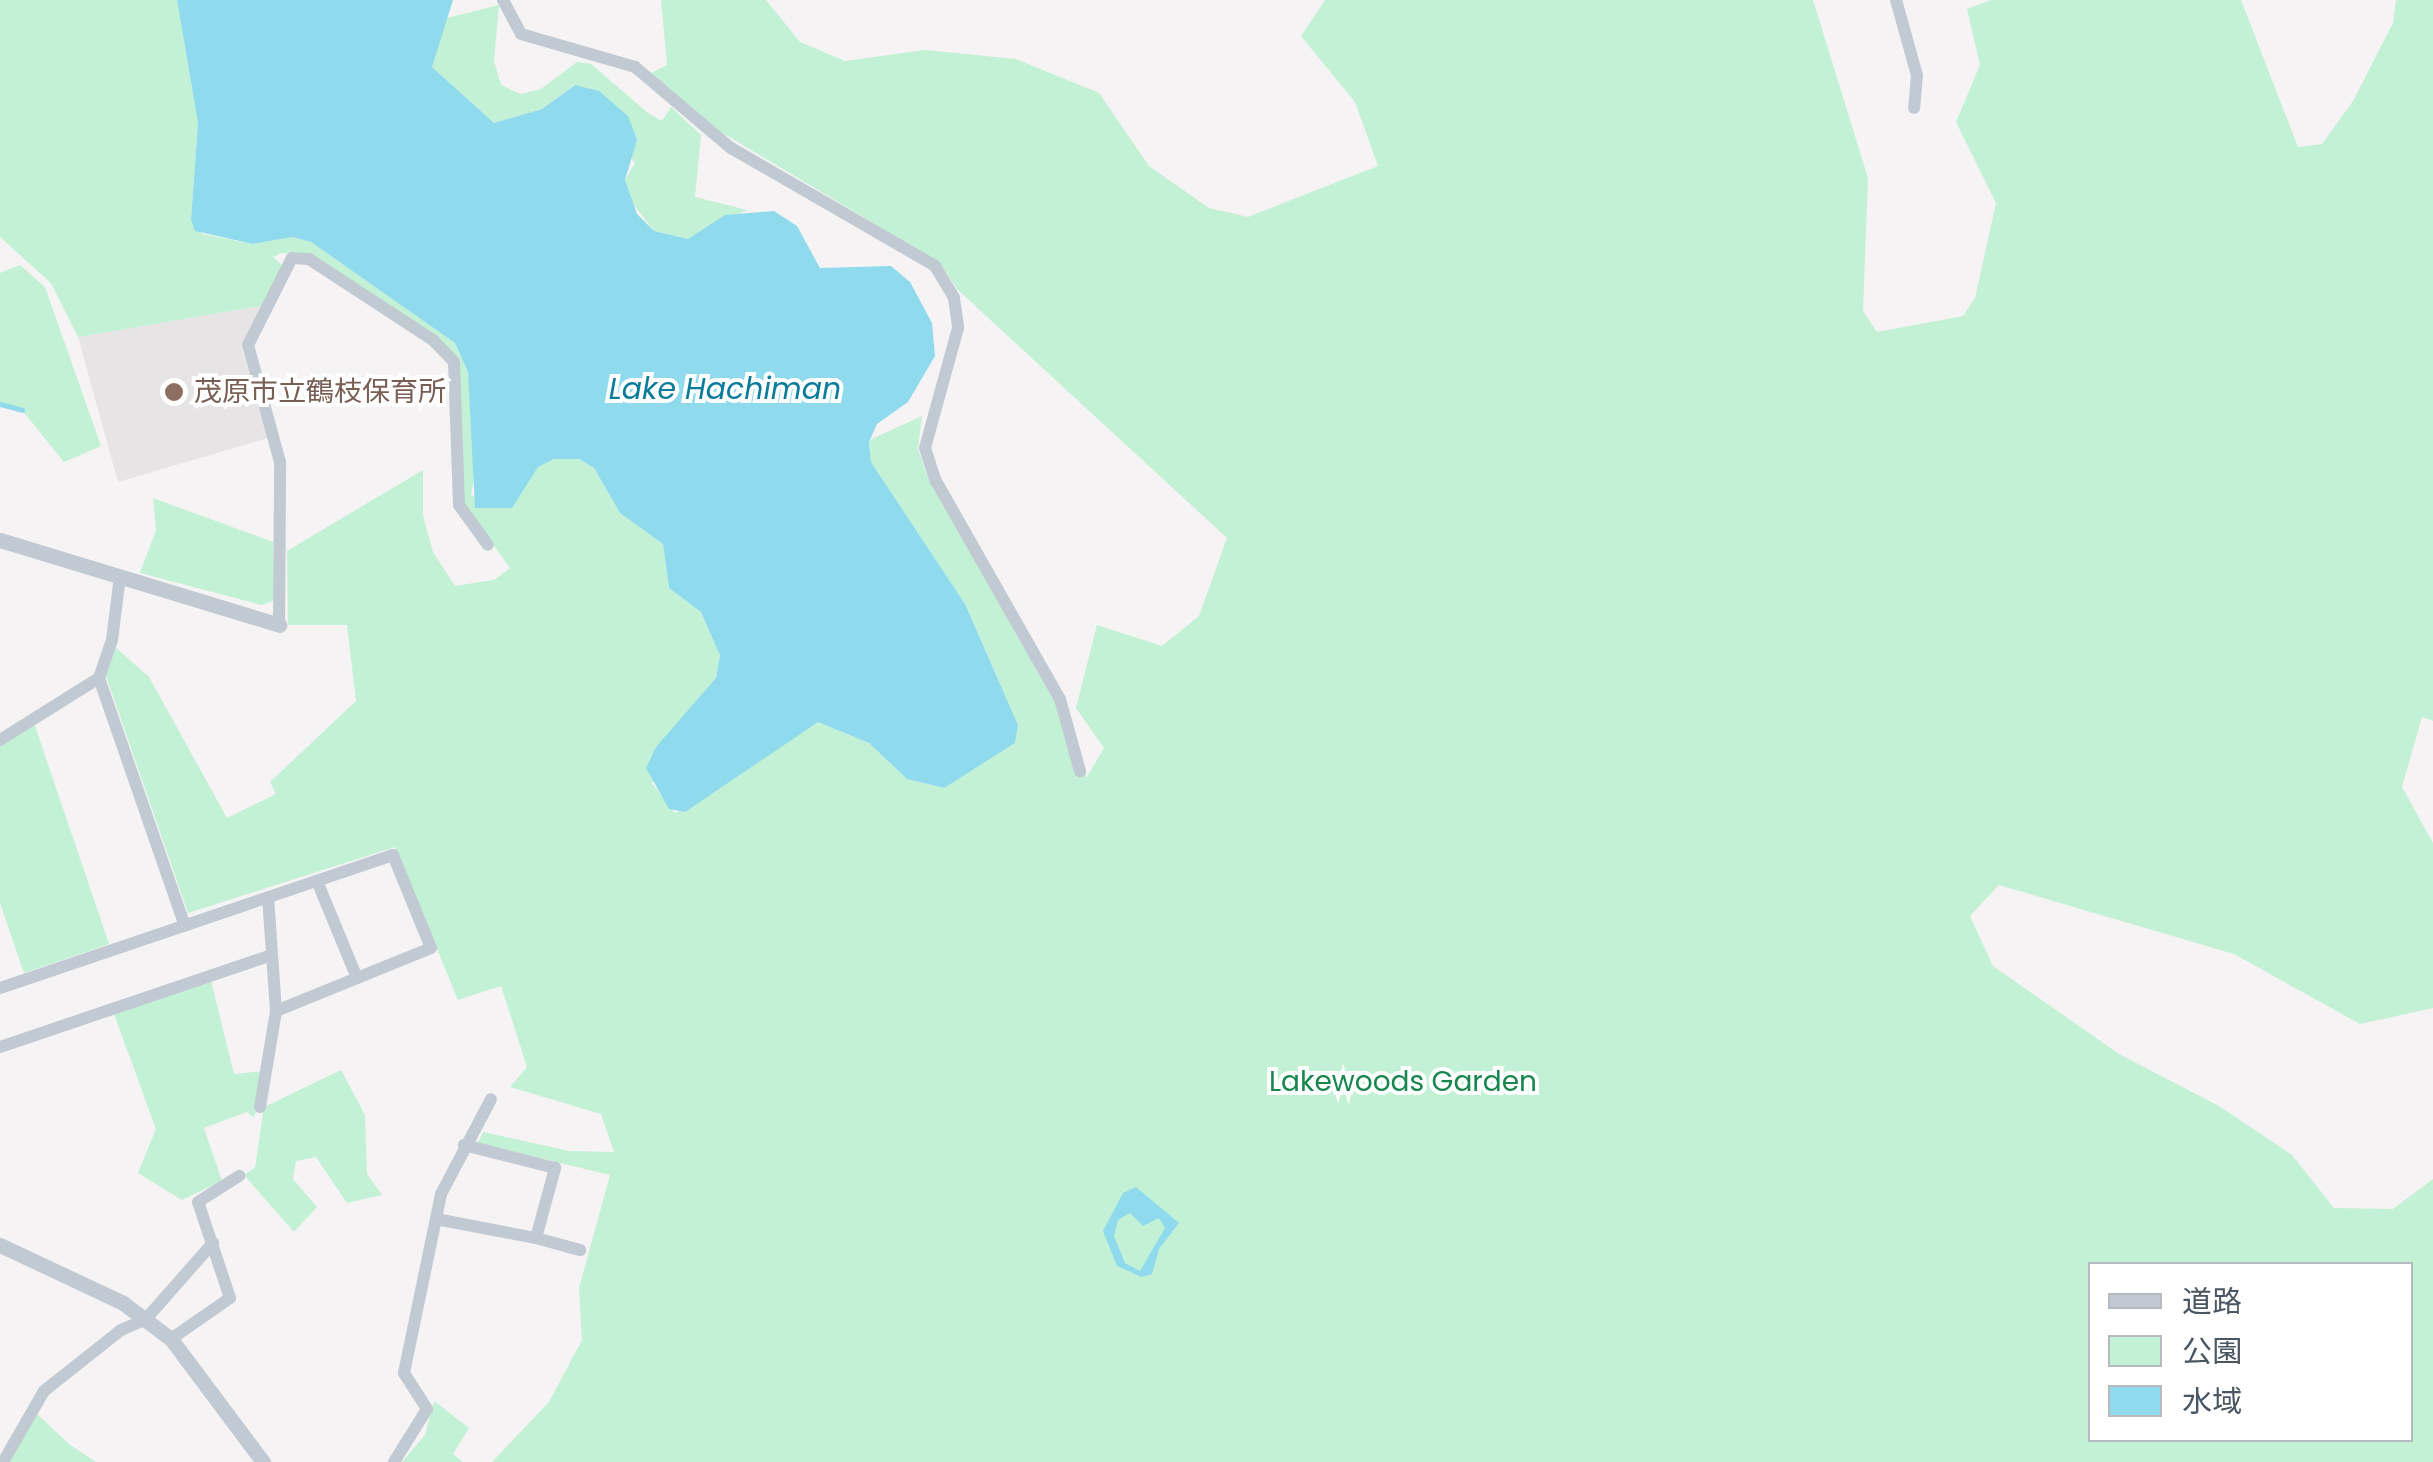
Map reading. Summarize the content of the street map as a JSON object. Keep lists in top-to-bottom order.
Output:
{
  "water": ["Lake Hachiman"],
  "parks": ["Lakewoods Garden"],
  "places": ["茂原市立鶴枝保育所"],
  "legend": ["道路", "公園", "水域"]
}
